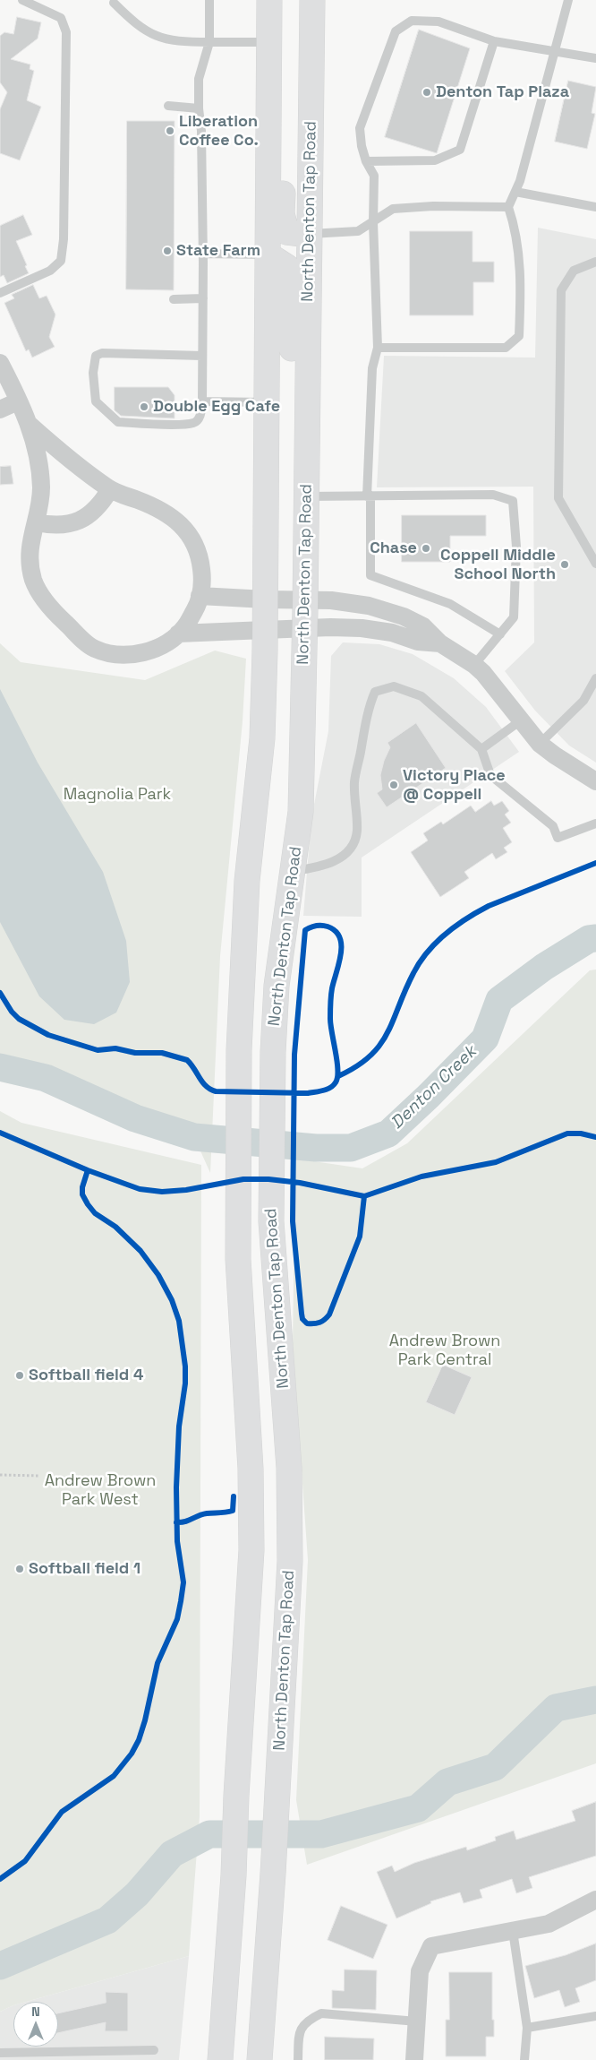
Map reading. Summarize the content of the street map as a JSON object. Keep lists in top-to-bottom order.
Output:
{
  "streets": {
    "main road": ["North Denton Tap Road"]
  },
  "water": ["Denton Creek"],
  "parks": ["Magnolia Park", "Andrew Brown Park Central", "Andrew Brown Park West"],
  "places": [
    "Denton Tap Plaza",
    "Liberation Coffee Co.",
    "State Farm",
    "Double Egg Cafe",
    "Chase",
    "Coppell Middle School North",
    "Victory Place @ Coppell",
    "Softball field 4",
    "Softball field 1"
  ],
  "north": "top"
}
